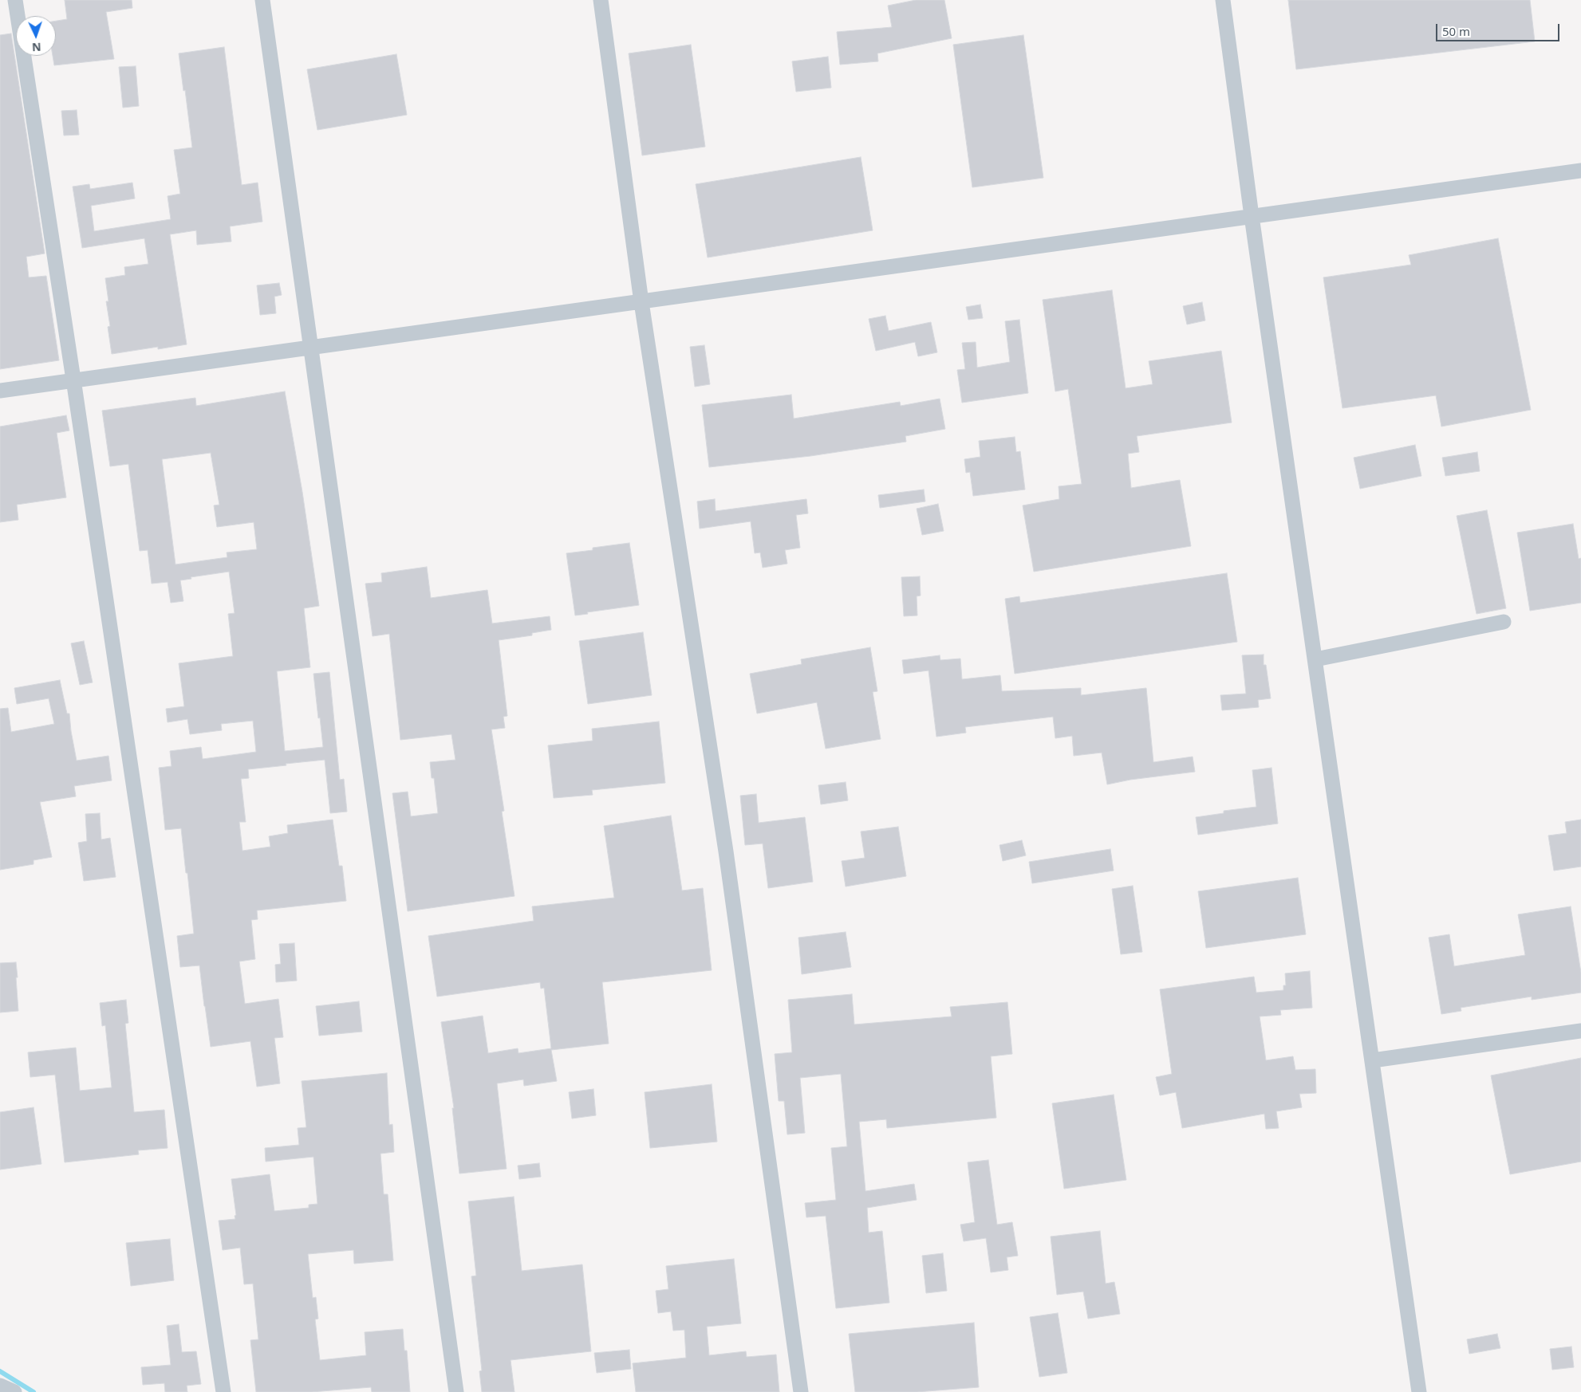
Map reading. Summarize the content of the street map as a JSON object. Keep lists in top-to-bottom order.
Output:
{
  "scale_bar": "50 m",
  "north": "bottom"
}
